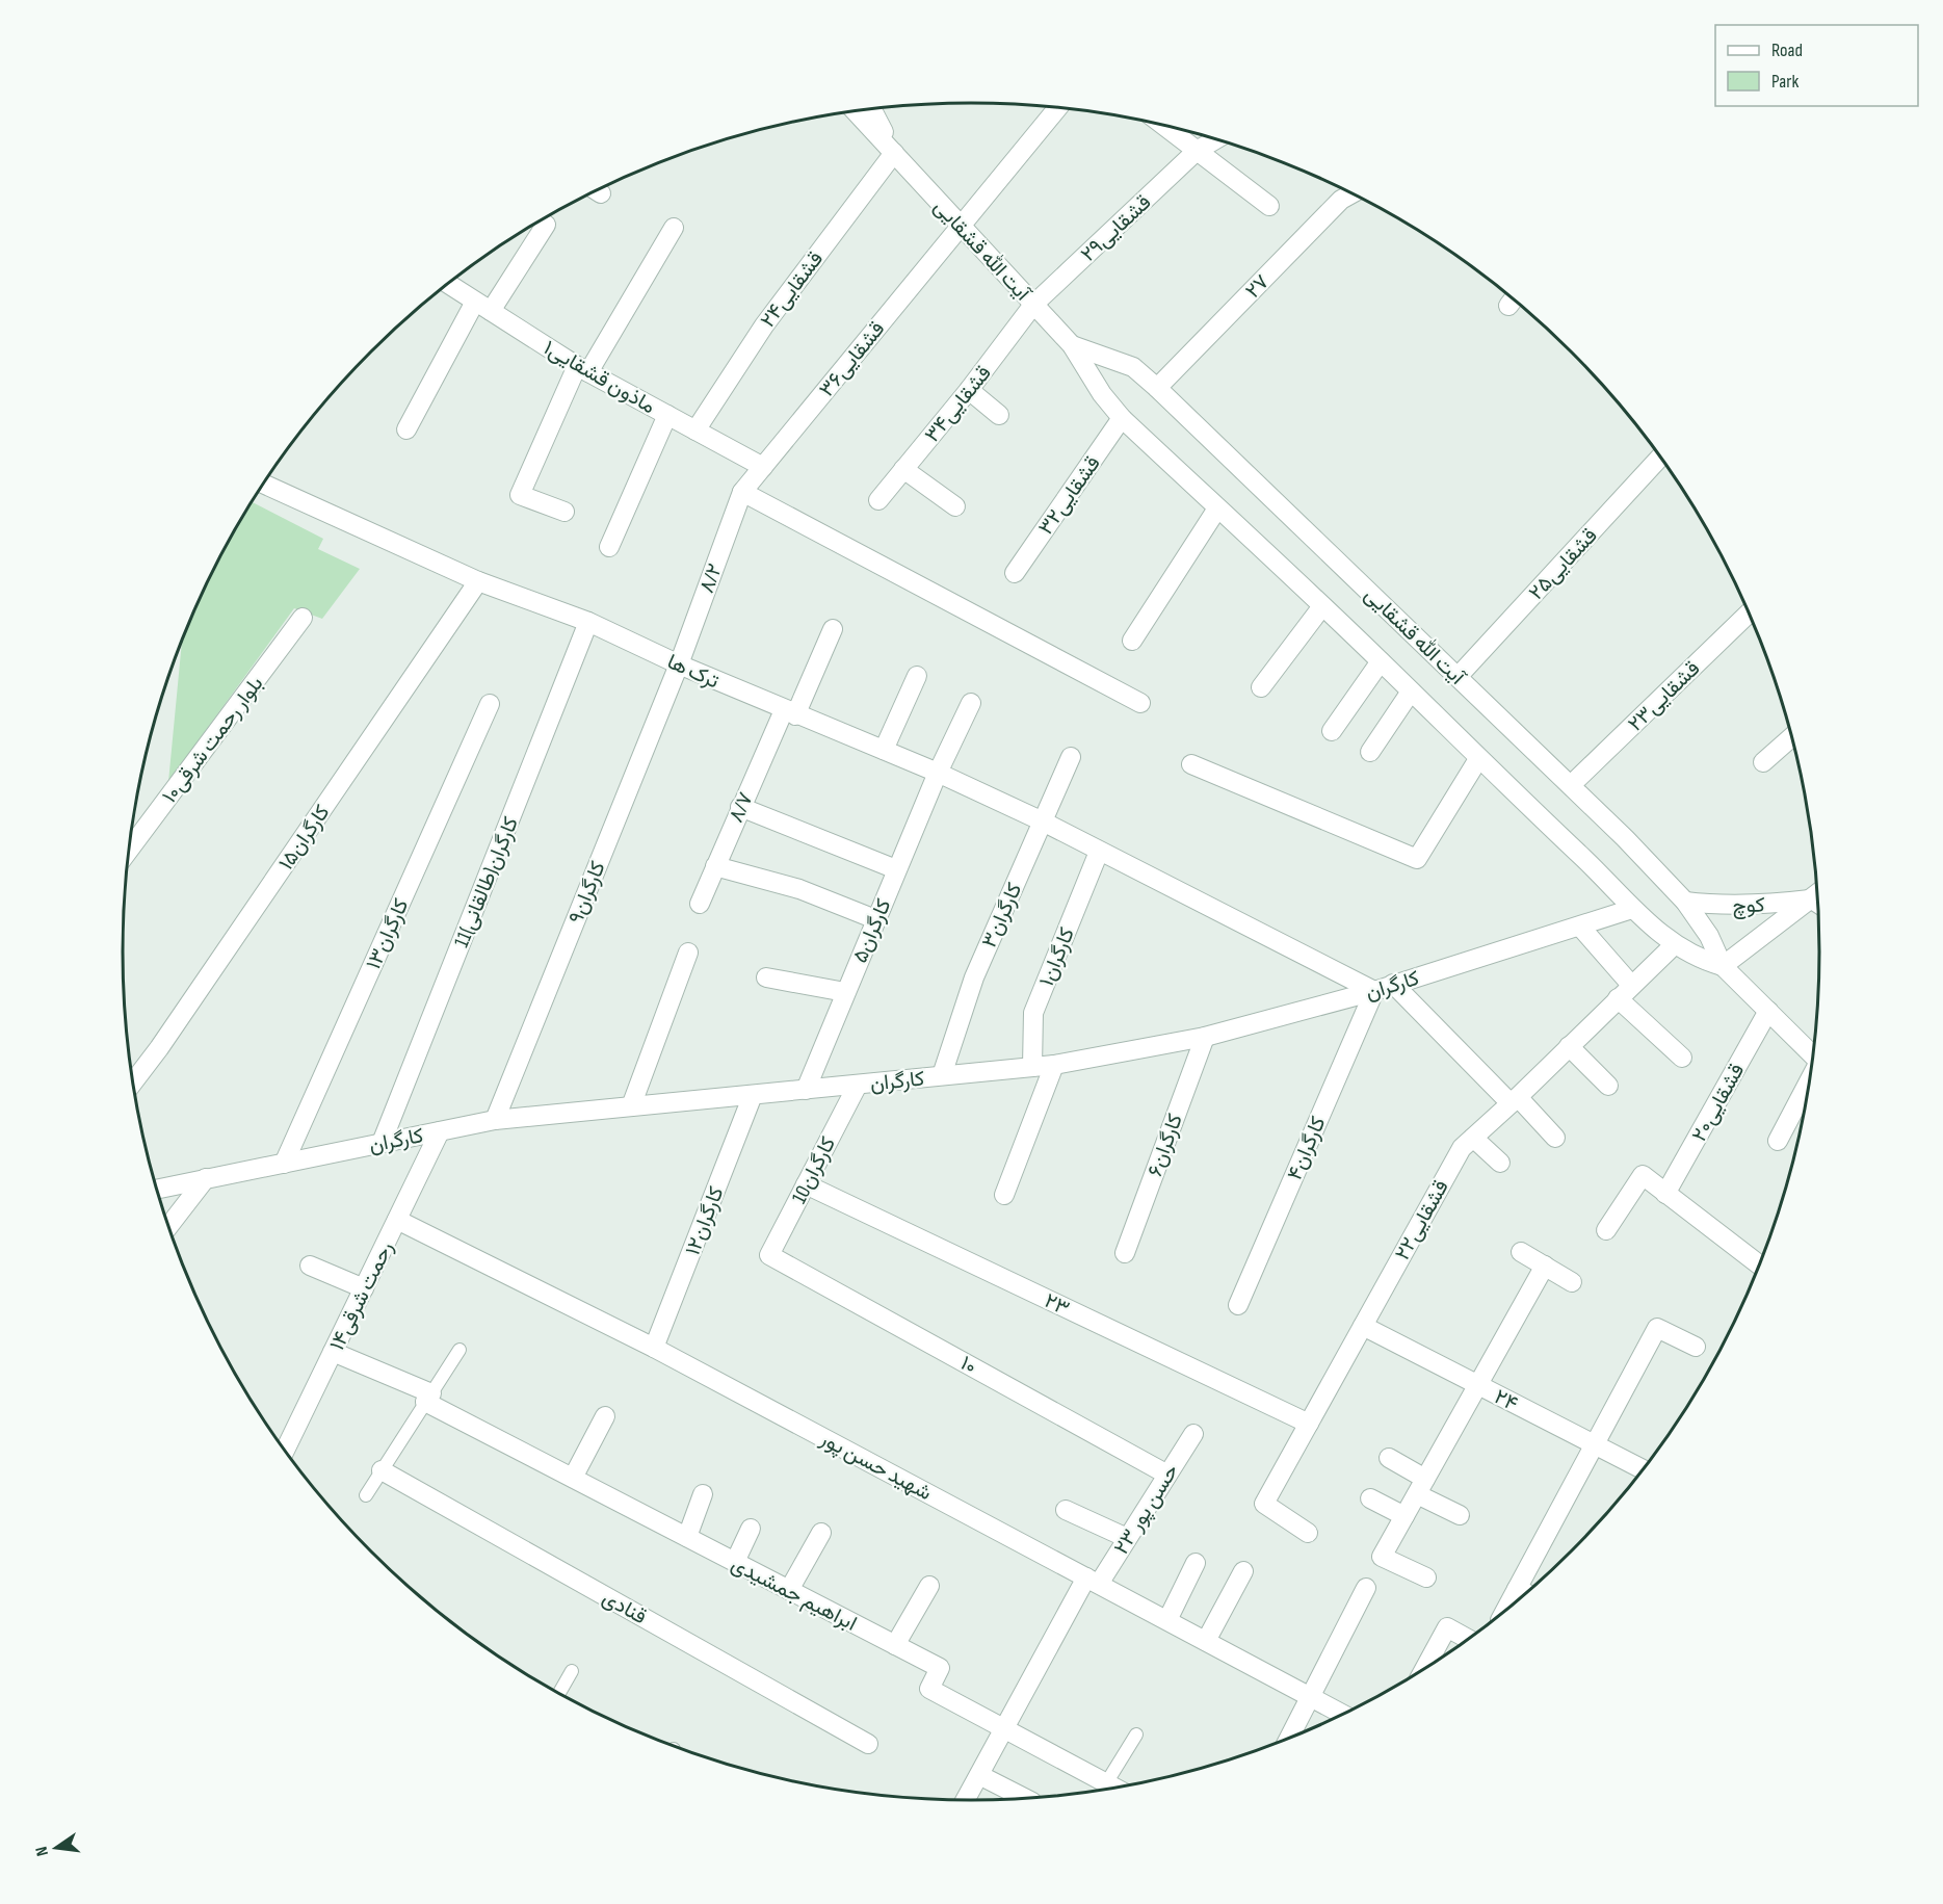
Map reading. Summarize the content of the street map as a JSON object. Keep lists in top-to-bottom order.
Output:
{
  "streets": {
    "street": [
      "قشقایی۲۹",
      "آیت الله قشقایی",
      "۲۷",
      "قشقایی۲۴",
      "قشقایی۳۶",
      "ماذون قشقایی۱",
      "قشقایی۳۴",
      "قشقایی۳۲",
      "قشقایی۲۵",
      "۸/۲",
      "ترک ها",
      "قشقایی۲۳",
      "۱۰بلوار رحمت شرقی",
      "۸/۷",
      "۱۵کارگران",
      "11کارگران(طالقانی)",
      "کارگران۹",
      "کوچ",
      "کارگران۳",
      "کارگران۵",
      "کارگران۱۳",
      "۱کارگران",
      "کارگران",
      "۲۰قشقایی",
      "۶کارگران",
      "کارگران۴",
      "10کارگران",
      "۲۲قشقایی",
      "۱۲کارگران",
      "۱۴رحمت شرقی",
      "۲۳",
      "۱۰",
      "۲۴",
      "شهید حسن پور",
      "۲۳ حسن پور",
      "ابراهیم جمشیدی",
      "قنادی"
    ]
  },
  "crossings": [
    ["قشقایی۲۹", "آیت الله قشقایی"],
    ["قشقایی۲۹", "قشقایی۳۴"],
    ["آیت الله قشقایی", "۲۷"],
    ["آیت الله قشقایی", "قشقایی۲۴"],
    ["آیت الله قشقایی", "قشقایی۳۶"],
    ["آیت الله قشقایی", "قشقایی۳۴"],
    ["آیت الله قشقایی", "قشقایی۳۲"],
    ["آیت الله قشقایی", "قشقایی۲۵"],
    ["آیت الله قشقایی", "قشقایی۲۳"],
    ["آیت الله قشقایی", "کوچ"],
    ["آیت الله قشقایی", "کارگران"],
    ["آیت الله قشقایی", "۲۰قشقایی"],
    ["آیت الله قشقایی", "۲۲قشقایی"],
    ["قشقایی۲۴", "ماذون قشقایی۱"],
    ["قشقایی۳۶", "ماذون قشقایی۱"],
    ["قشقایی۳۶", "۸/۲"],
    ["۸/۲", "ترک ها"],
    ["۸/۲", "کارگران۹"],
    ["ترک ها", "۸/۷"],
    ["ترک ها", "۱۵کارگران"],
    ["ترک ها", "11کارگران(طالقانی)"],
    ["ترک ها", "کارگران۹"],
    ["ترک ها", "کارگران۳"],
    ["ترک ها", "کارگران۵"],
    ["ترک ها", "۱کارگران"],
    ["ترک ها", "کارگران"],
    ["ترک ها", "کارگران۴"],
    ["11کارگران(طالقانی)", "کارگران"],
    ["کارگران۹", "کارگران"],
    ["کارگران۳", "کارگران"],
    ["کارگران۵", "کارگران"],
    ["کارگران۱۳", "کارگران"],
    ["۱کارگران", "کارگران"],
    ["کارگران", "۶کارگران"],
    ["کارگران", "کارگران۴"],
    ["کارگران", "10کارگران"],
    ["کارگران", "۱۲کارگران"],
    ["کارگران", "۱۴رحمت شرقی"],
    ["10کارگران", "۲۳"],
    ["10کارگران", "۱۰"],
    ["۲۲قشقایی", "۲۳"],
    ["۲۲قشقایی", "۲۴"],
    ["۱۲کارگران", "شهید حسن پور"],
    ["۱۴رحمت شرقی", "شهید حسن پور"],
    ["۱۴رحمت شرقی", "ابراهیم جمشیدی"],
    ["۱۰", "۲۳ حسن پور"],
    ["شهید حسن پور", "۲۳ حسن پور"],
    ["۲۳ حسن پور", "ابراهیم جمشیدی"]
  ],
  "legend": ["Road", "Park"],
  "north": "left"
}
